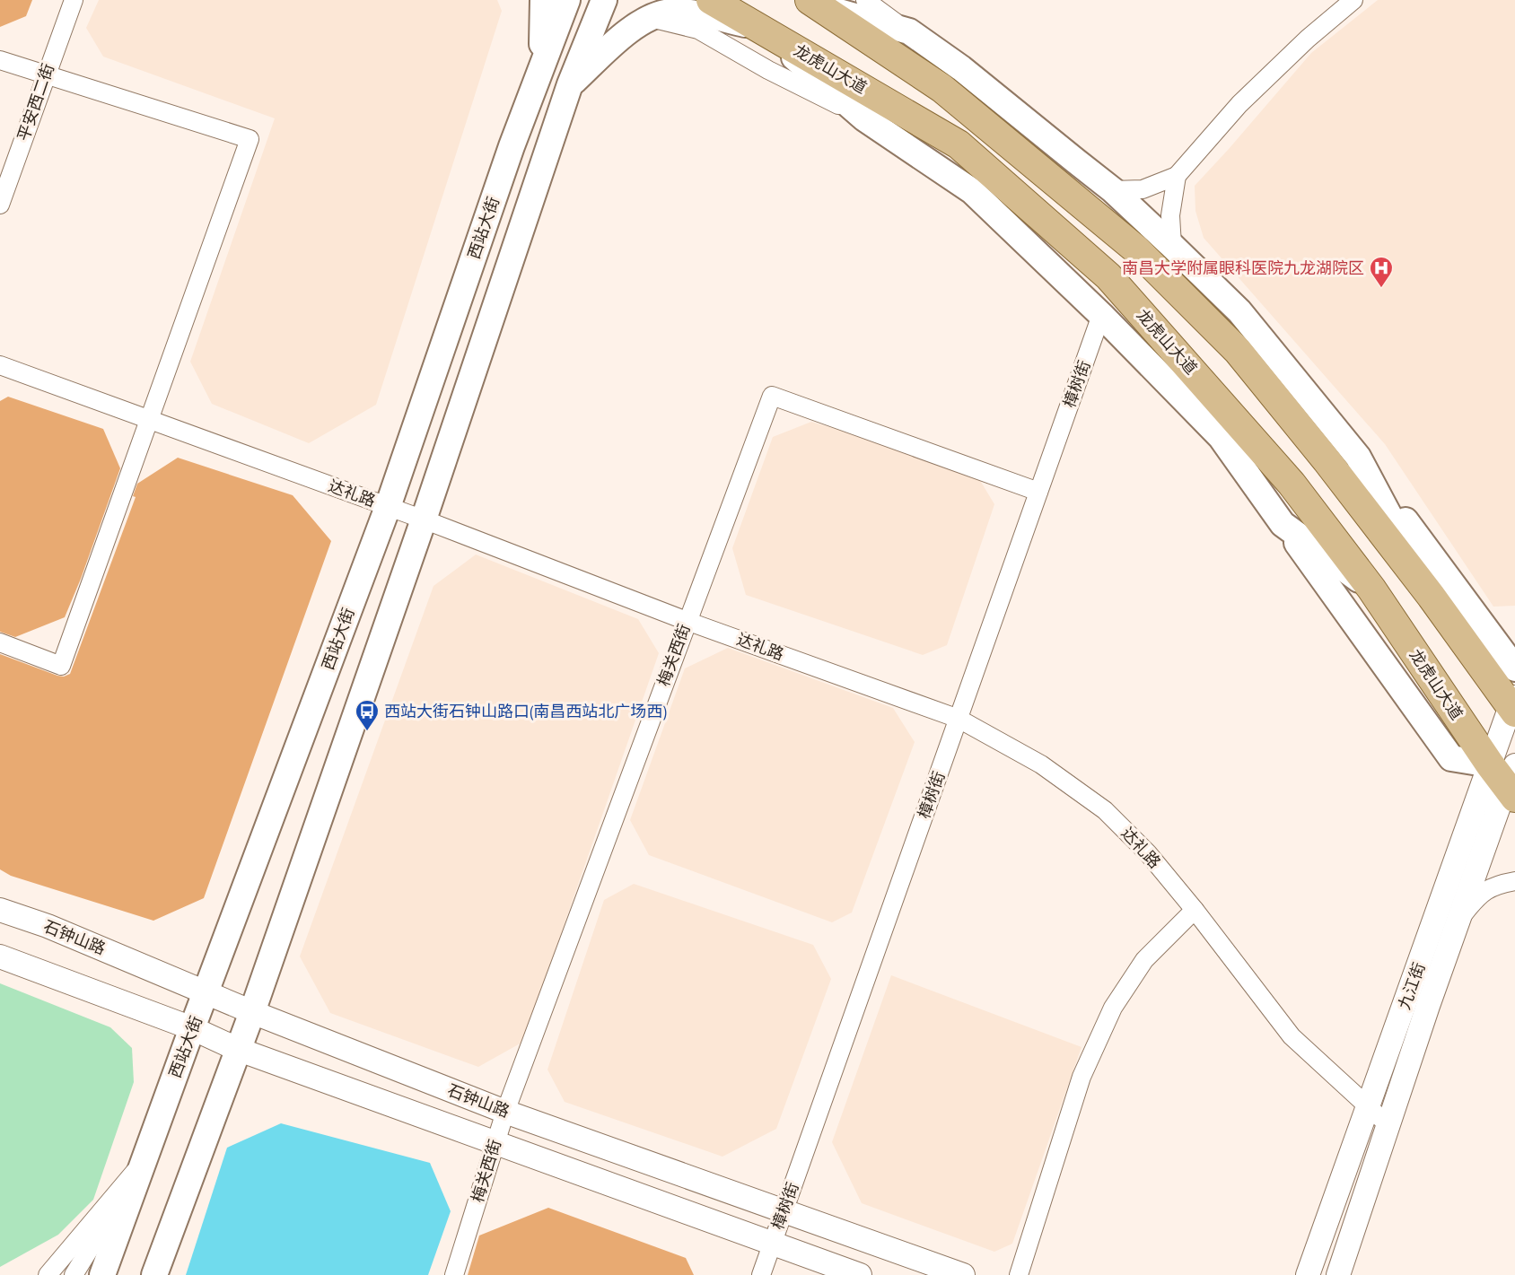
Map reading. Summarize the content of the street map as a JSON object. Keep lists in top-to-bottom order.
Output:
{
  "streets": {
    "main road": ["龙虎山大道", "西站大街"],
    "street": [
      "平安西二街",
      "樟树街",
      "达礼路",
      "梅关西街",
      "石钟山路",
      "九江街"
    ]
  },
  "crossings": [
    ["龙虎山大道", "九江街"],
    ["西站大街", "达礼路"],
    ["西站大街", "石钟山路"],
    ["樟树街", "达礼路"],
    ["樟树街", "梅关西街"],
    ["樟树街", "石钟山路"],
    ["达礼路", "梅关西街"],
    ["达礼路", "九江街"],
    ["梅关西街", "石钟山路"]
  ],
  "places": {
    "hospital": ["南昌大学附属眼科医院九龙湖院区"],
    "bus stop": ["西站大街石钟山路口(南昌西站北广场西)"]
  }
}
